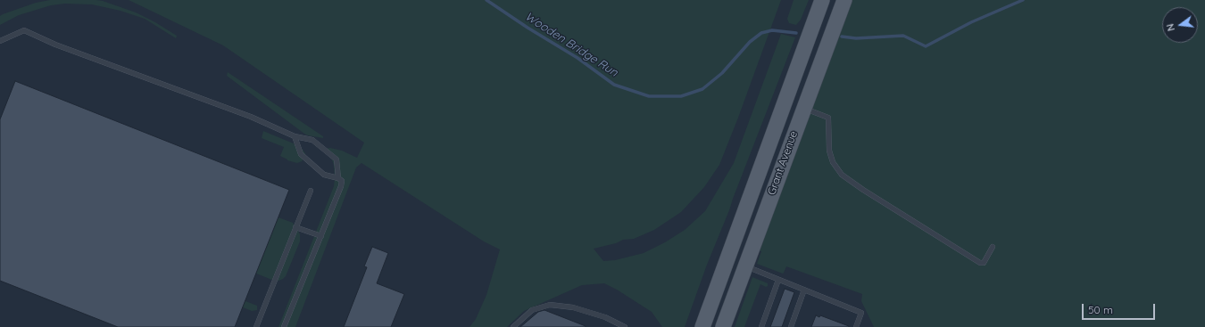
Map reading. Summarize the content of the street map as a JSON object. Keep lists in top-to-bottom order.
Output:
{
  "streets": {
    "main road": ["Grant Avenue"]
  },
  "water": ["Wooden Bridge Run"],
  "scale_bar": "50 m",
  "north": "left"
}
